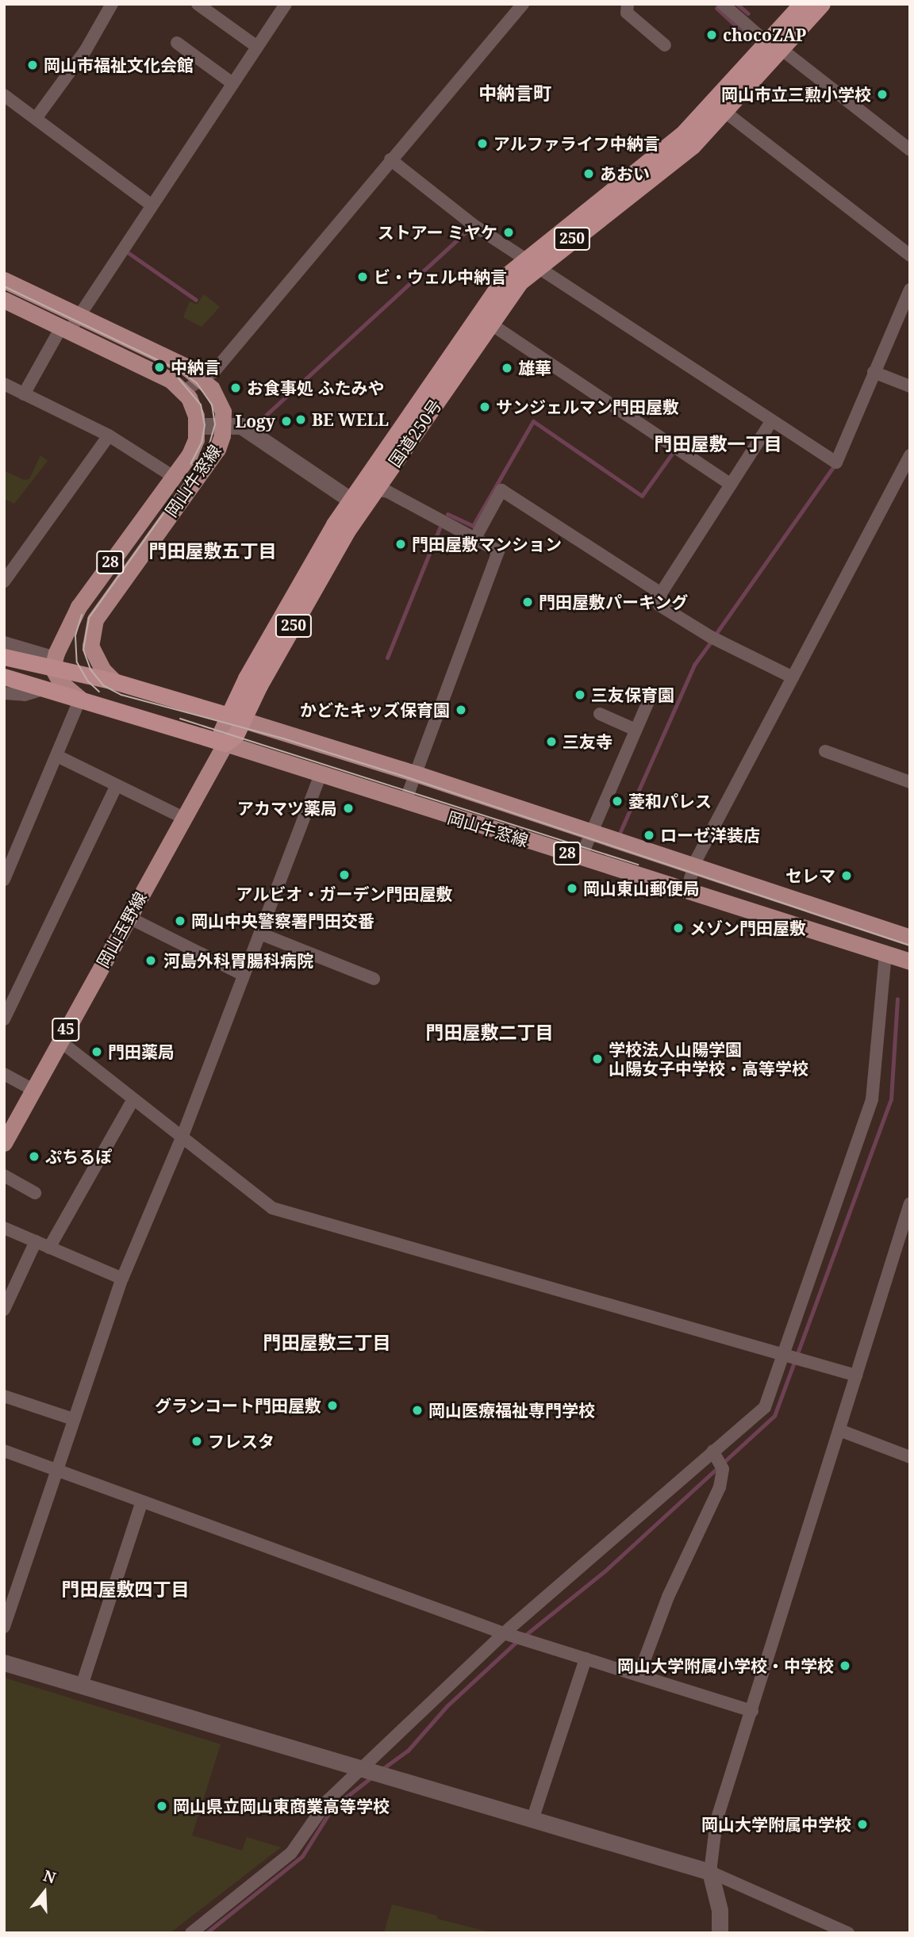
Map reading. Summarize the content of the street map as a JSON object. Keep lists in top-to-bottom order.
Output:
{
  "streets": {
    "highway": ["250", "国道250号"],
    "main road": [
      "岡山牛窓線",
      "28",
      "岡山玉野線",
      "45"
    ]
  },
  "crossings": [
    ["国道250号", "岡山牛窓線"],
    ["国道250号", "岡山玉野線"],
    ["岡山牛窓線", "岡山玉野線"]
  ],
  "districts": [
    "中納言町",
    "門田屋敷一丁目",
    "門田屋敷五丁目",
    "門田屋敷二丁目",
    "門田屋敷三丁目",
    "門田屋敷四丁目"
  ],
  "places": [
    "chocoZAP",
    "岡山市福祉文化会館",
    "岡山市立三勲小学校",
    "アルファライフ中納言",
    "あおい",
    "ストアー ミヤケ",
    "ビ・ウェル中納言",
    "中納言",
    "雄華",
    "お食事処 ふたみや",
    "サンジェルマン門田屋敷",
    "BE WELL",
    "Logy",
    "門田屋敷マンション",
    "門田屋敷パーキング",
    "三友保育園",
    "かどたキッズ保育園",
    "三友寺",
    "菱和パレス",
    "アカマツ薬局",
    "ローゼ洋装店",
    "アルビオ・ガーデン門田屋敷",
    "セレマ",
    "岡山東山郵便局",
    "岡山中央警察署門田交番",
    "メゾン門田屋敷",
    "河島外科胃腸科病院",
    "門田薬局",
    "学校法人山陽学園 山陽女子中学校・高等学校",
    "ぷちるぽ",
    "グランコート門田屋敷",
    "岡山医療福祉専門学校",
    "フレスタ",
    "岡山大学附属小学校・中学校",
    "岡山県立岡山東商業高等学校",
    "岡山大学附属中学校"
  ],
  "north": "top"
}
